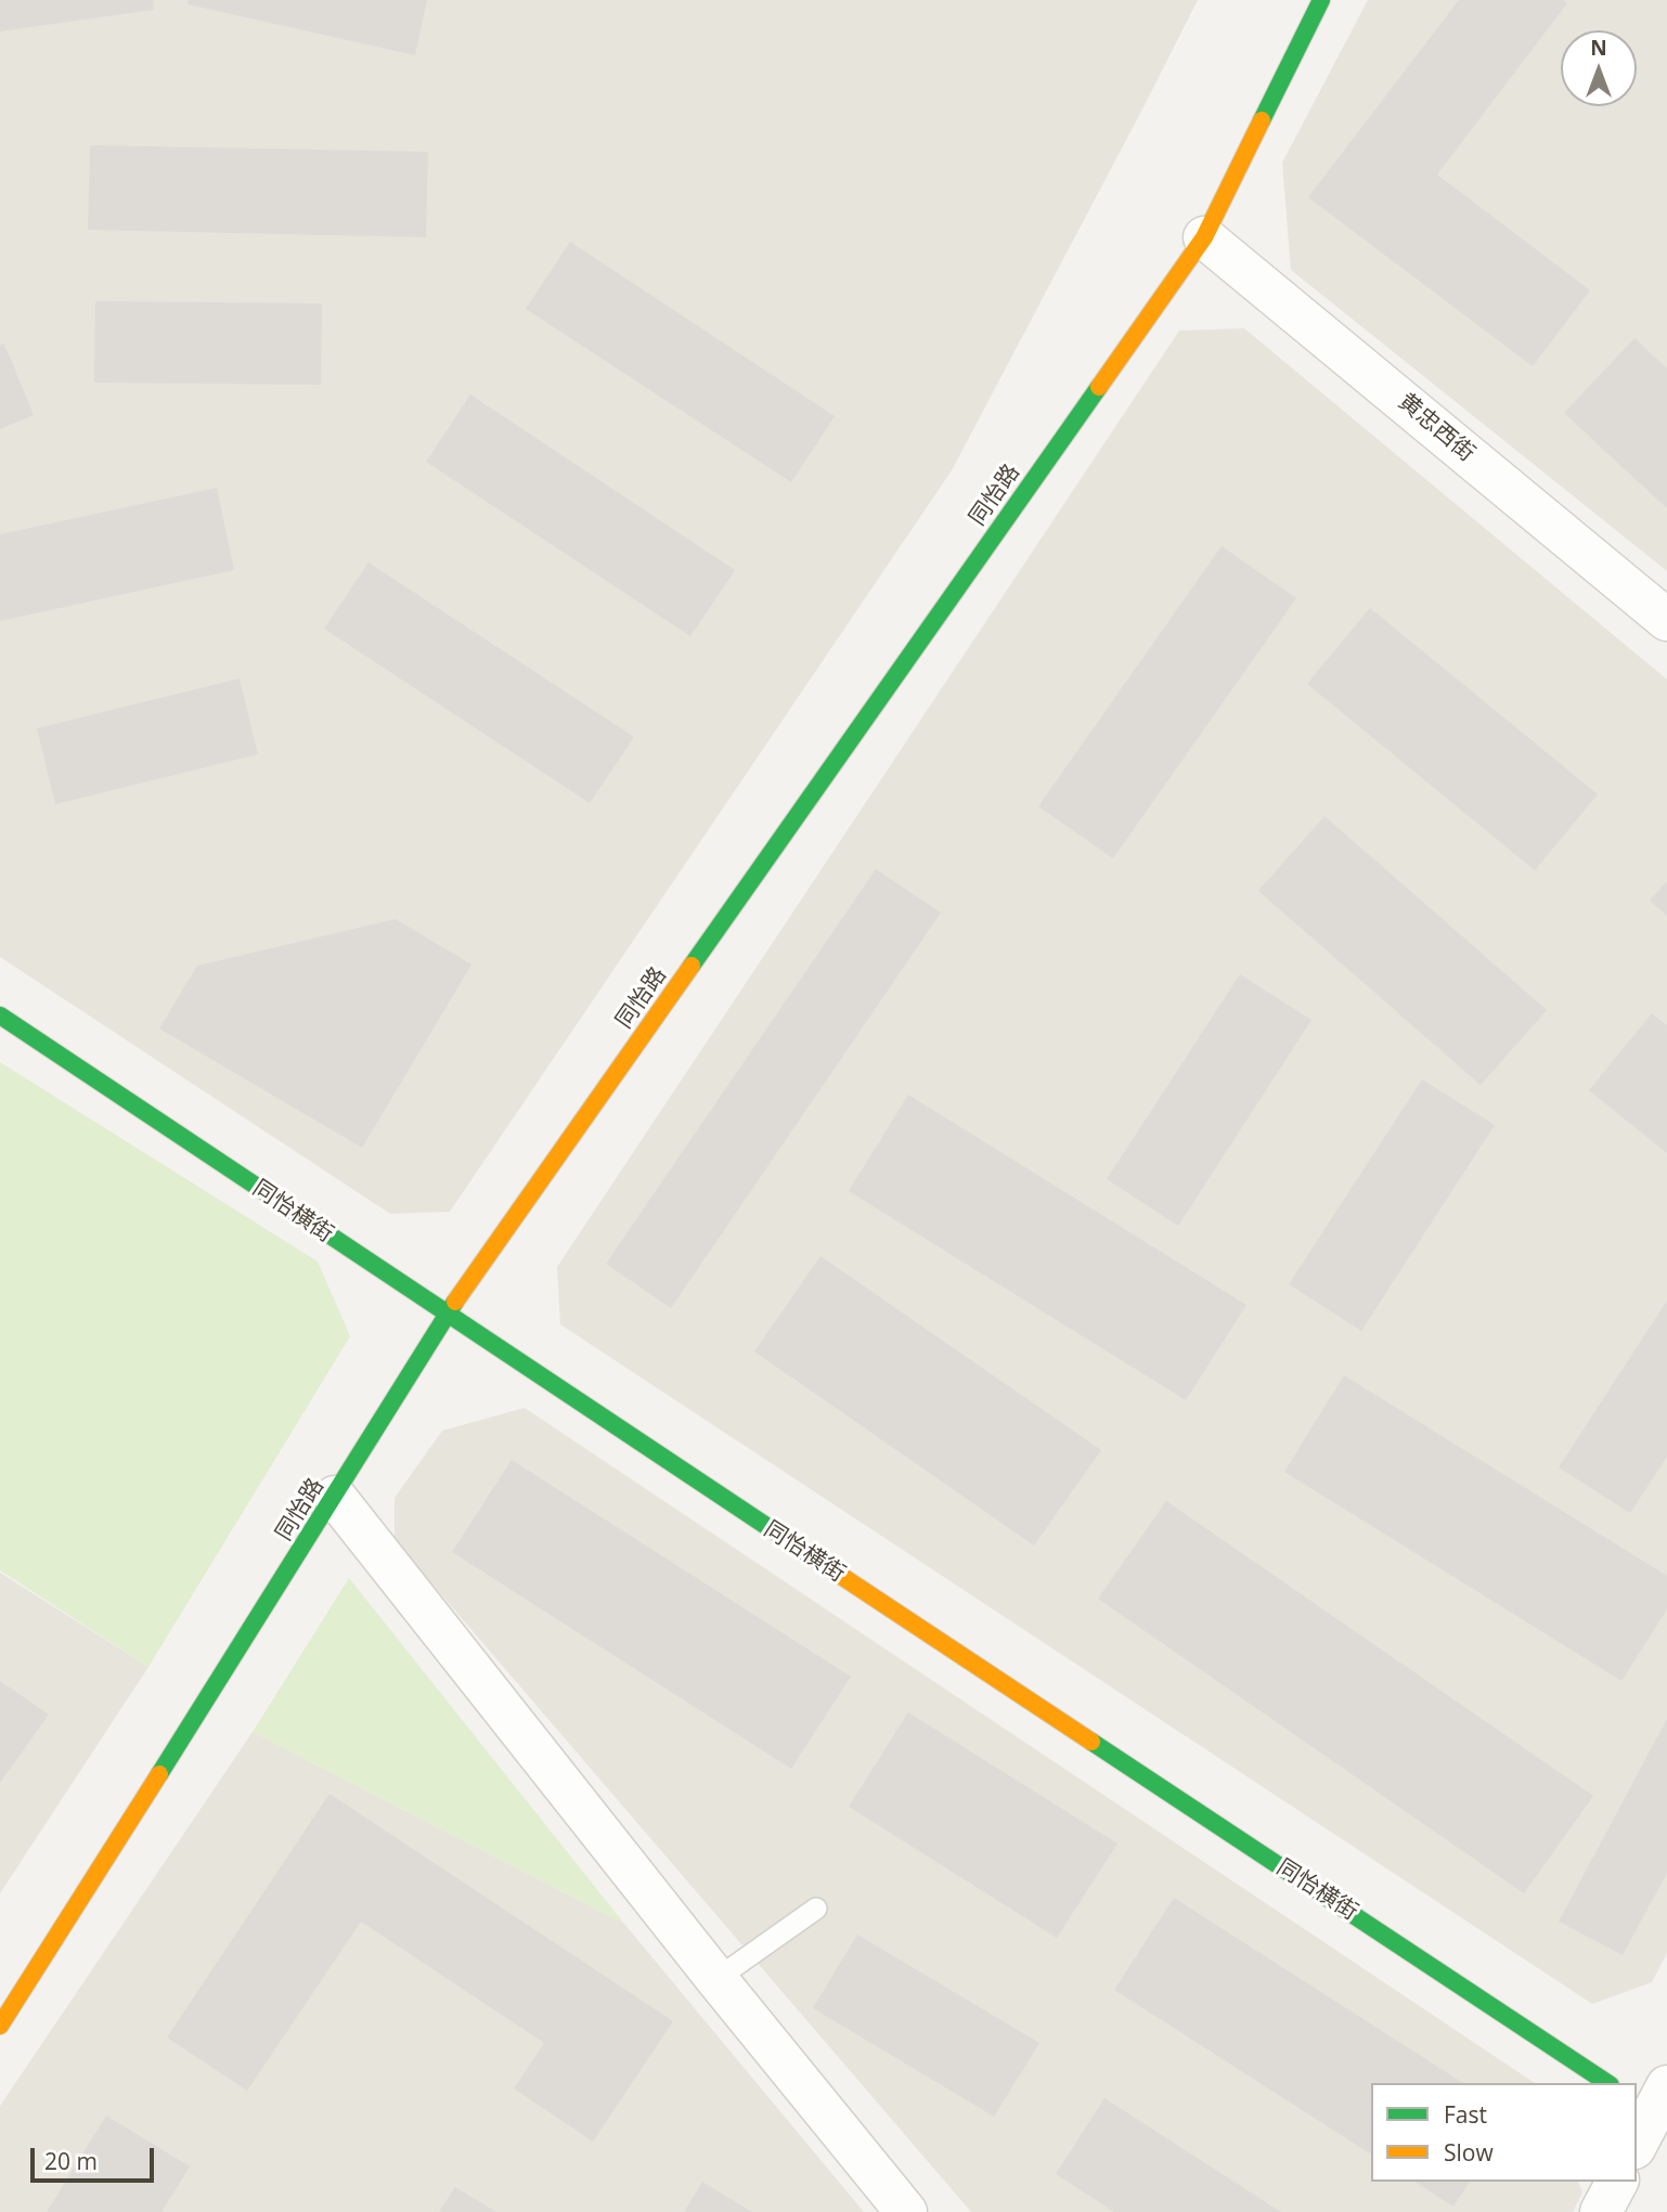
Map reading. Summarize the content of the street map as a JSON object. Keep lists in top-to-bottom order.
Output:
{
  "streets": {
    "street": ["黄忠西街", "同怡路", "同怡横街"]
  },
  "crossings": [
    ["黄忠西街", "同怡路"],
    ["同怡路", "同怡横街"]
  ],
  "legend": ["Fast", "Slow"],
  "scale_bar": "20 m",
  "north": "top"
}
